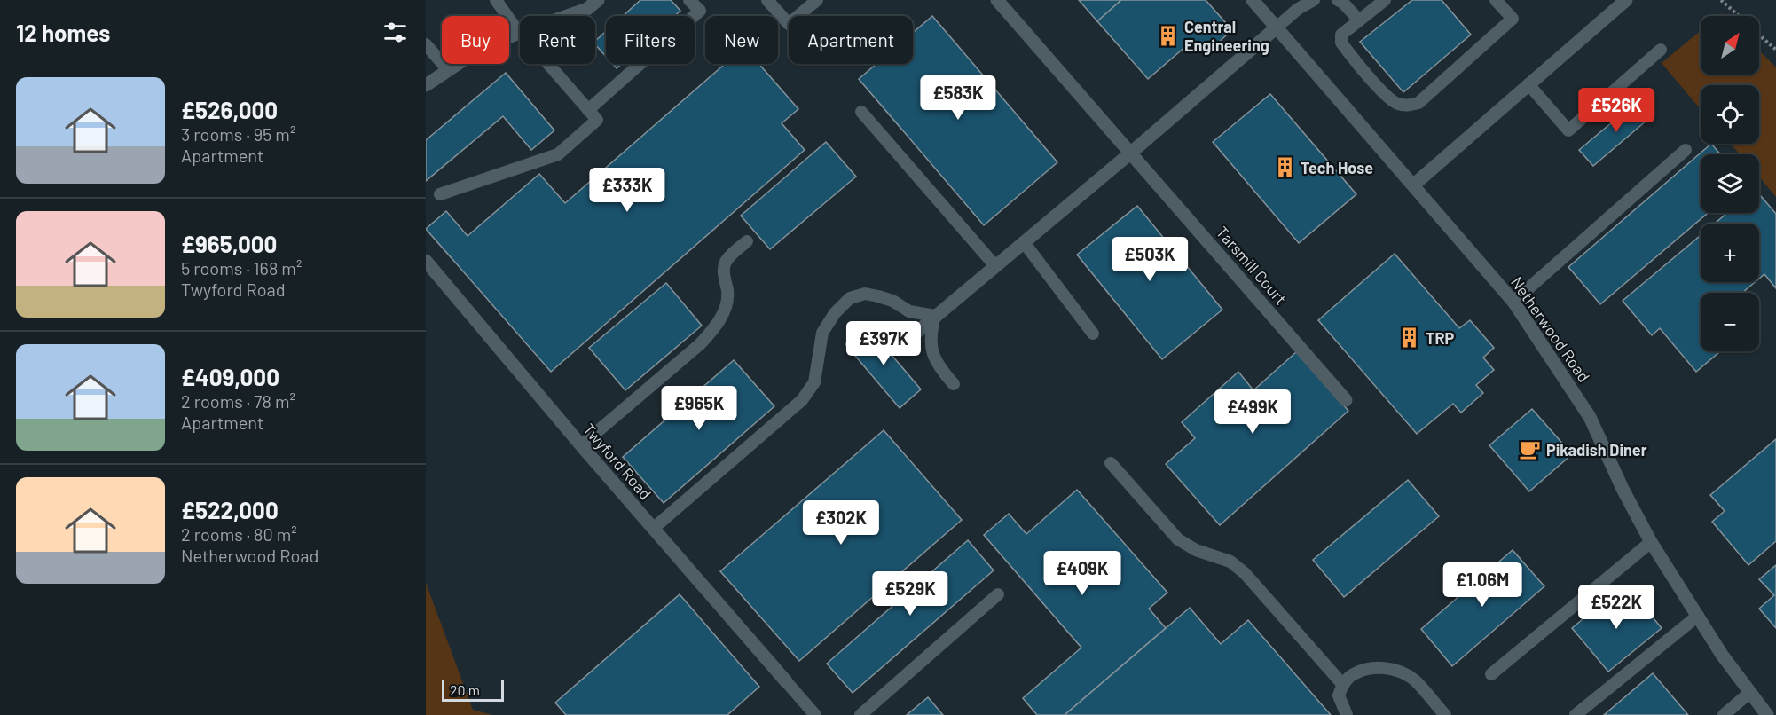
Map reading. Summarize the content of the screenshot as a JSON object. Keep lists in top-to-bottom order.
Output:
{
  "streets": {
    "street": ["Tarsmill Court", "Netherwood Road", "Twyford Road"]
  },
  "places": {
    "building": ["Central Engineering", "Tech Hose", "TRP"],
    "cafe": ["Pikadish Diner"]
  },
  "scale_bar": "20 m",
  "north": "top right",
  "page": {
    "heading": "12 homes",
    "map_buttons": ["+", "−"],
    "chip": [
      "Buy",
      "Rent",
      "Filters",
      "New",
      "Apartment"
    ],
    "list": [
      {
        "name": "£526,000",
        "note": "3 rooms · 95 m² · Apartment"
      },
      {
        "name": "£965,000",
        "note": "5 rooms · 168 m² · Twyford Road"
      },
      {
        "name": "£409,000",
        "note": "2 rooms · 78 m² · Apartment"
      },
      {
        "name": "£522,000",
        "note": "2 rooms · 80 m² · Netherwood Road"
      }
    ],
    "price": [
      "£583K",
      "£526K",
      "£333K",
      "£503K",
      "£397K",
      "£965K",
      "£499K",
      "£302K",
      "£409K",
      "£1.06M",
      "£529K",
      "£522K"
    ],
    "scale": "20 m"
  }
}
